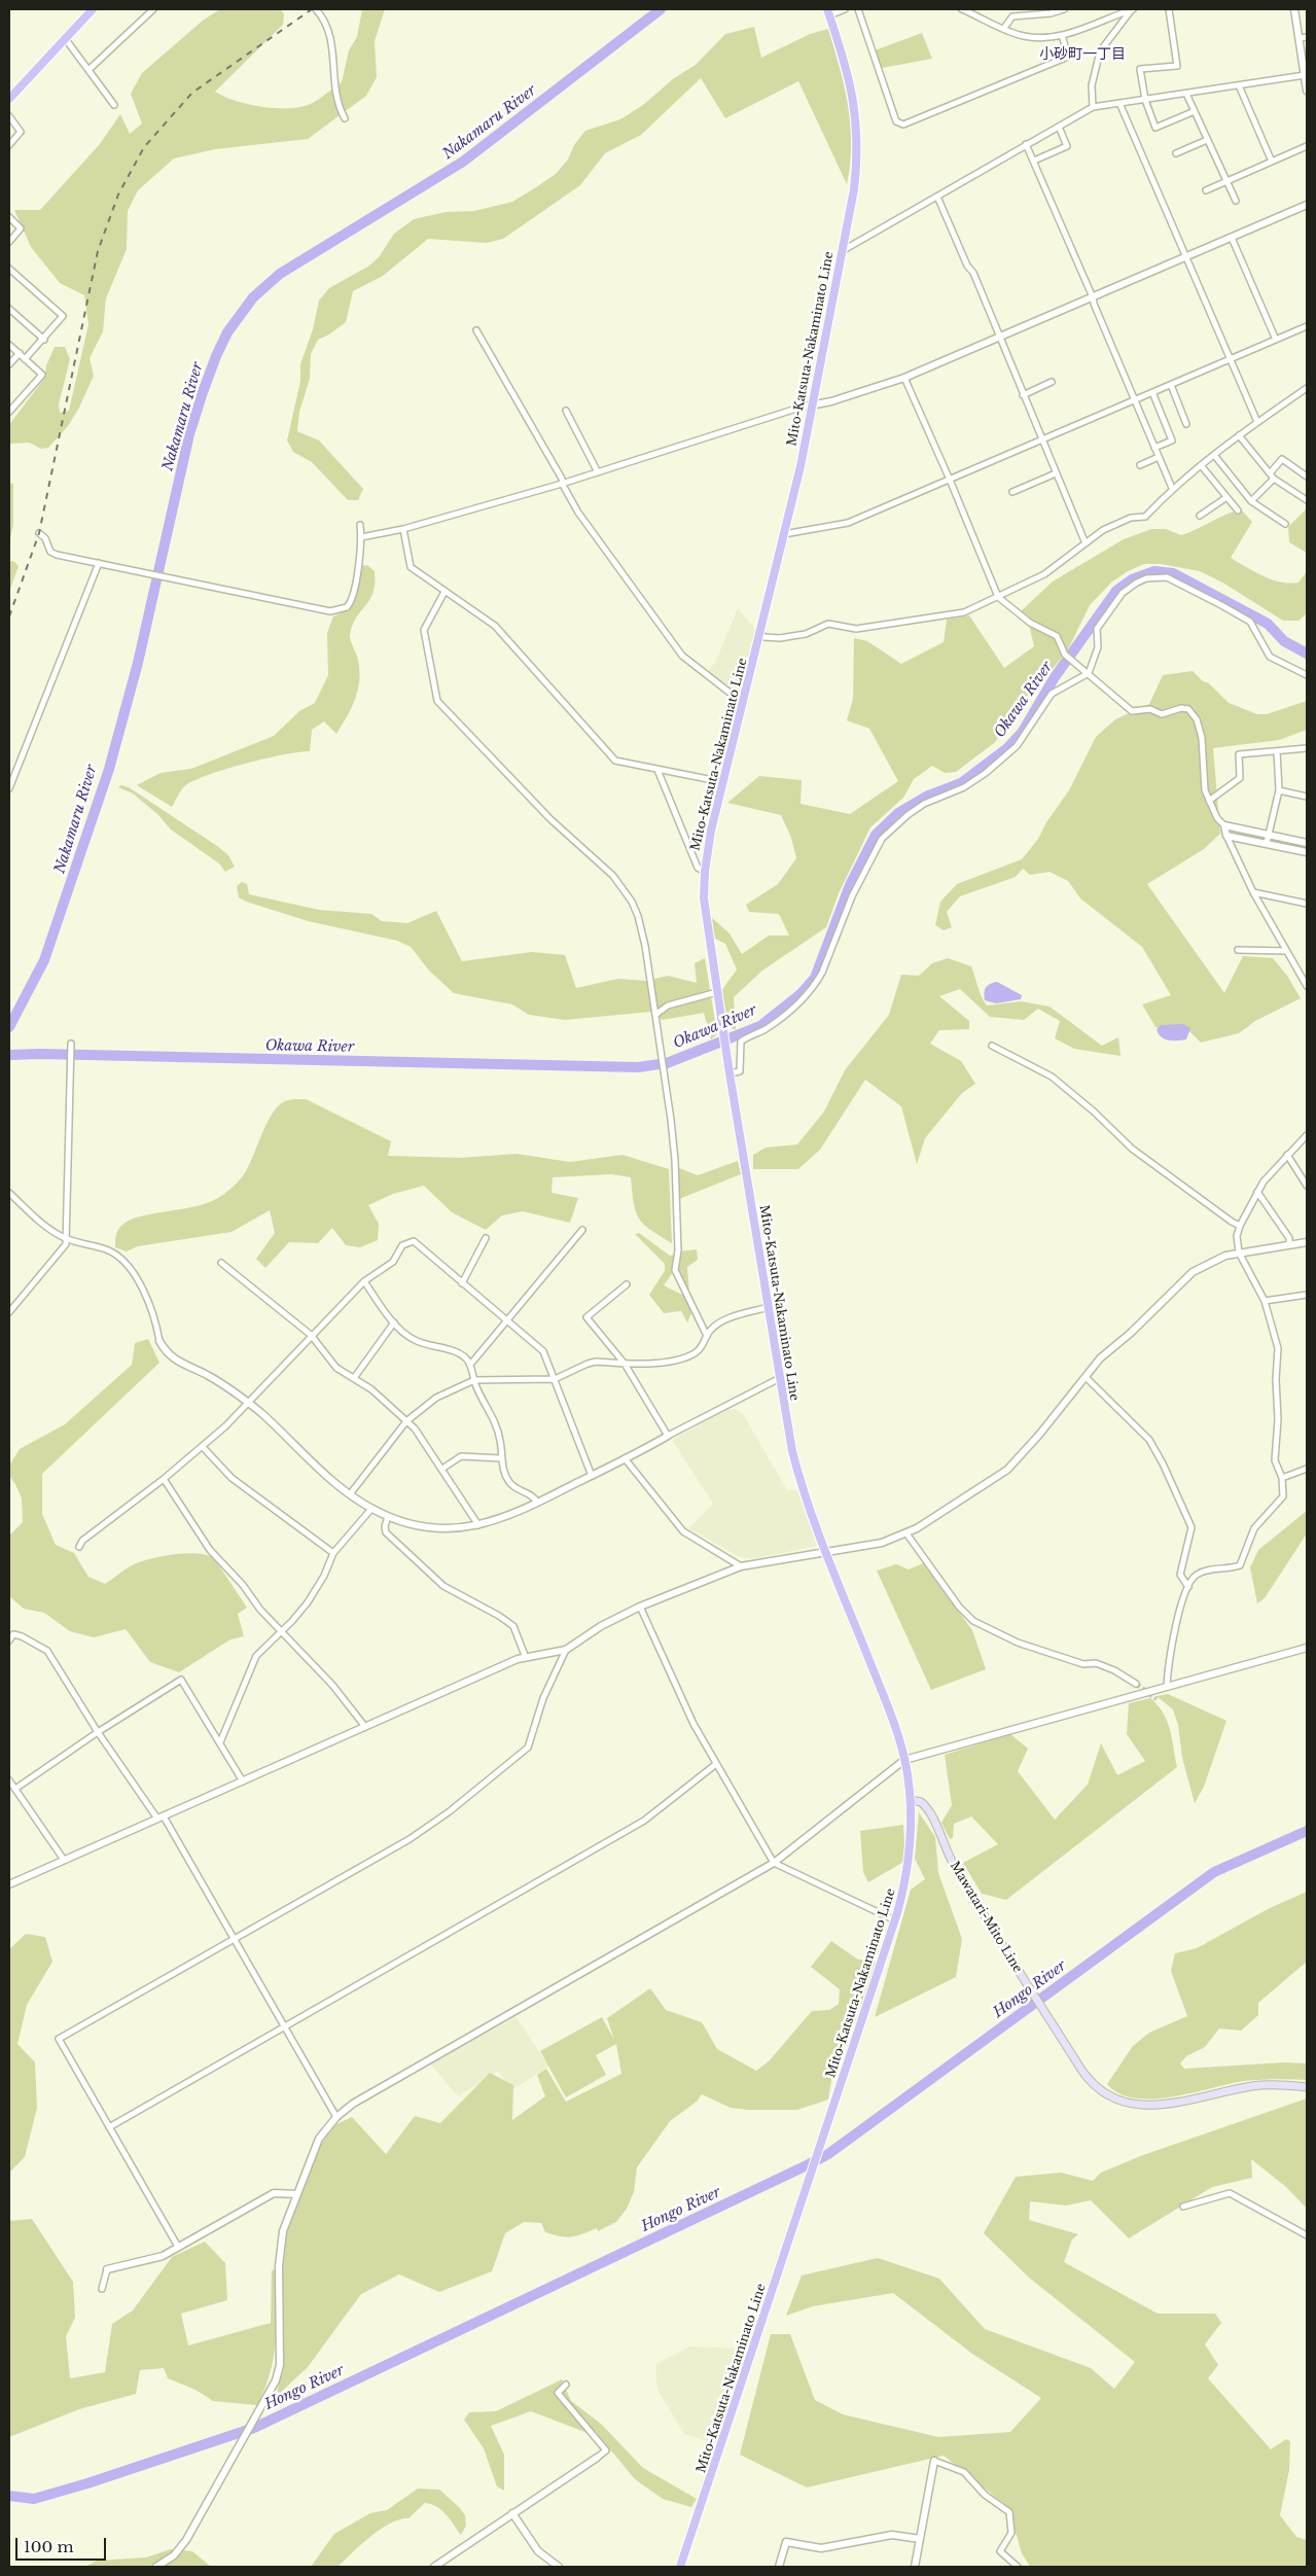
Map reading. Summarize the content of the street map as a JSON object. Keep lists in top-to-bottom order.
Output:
{
  "streets": {
    "main road": ["Mito-Katsuta-Nakaminato Line", "Mawatari-Mito Line"]
  },
  "crossings": [
    ["Mito-Katsuta-Nakaminato Line", "Mawatari-Mito Line"]
  ],
  "districts": ["小砂町一丁目"],
  "water": ["Nakamaru River", "Okawa River", "Hongo River"],
  "scale_bar": "100 m"
}
